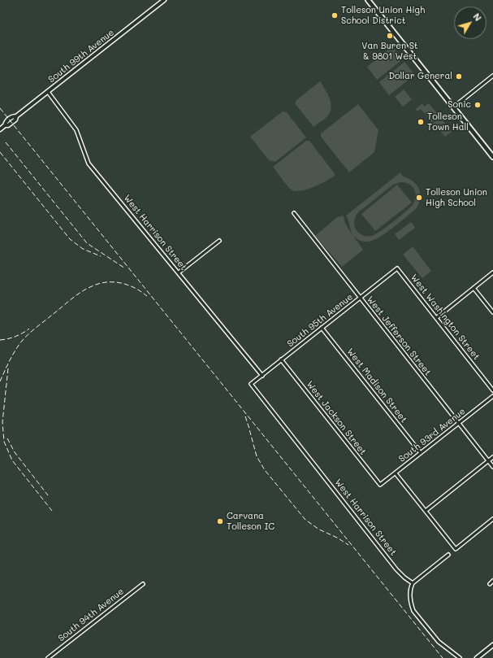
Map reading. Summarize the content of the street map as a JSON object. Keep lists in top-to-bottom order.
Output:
{
  "streets": {
    "main road": ["South 99th Avenue"],
    "street": [
      "West Harrison Street",
      "West Washington Street",
      "South 95th Avenue",
      "West Jefferson Street",
      "West Madison Street",
      "West Jackson Street",
      "South 93rd Avenue",
      "South 94th Avenue"
    ]
  },
  "crossings": [
    ["South 99th Avenue", "West Harrison Street"],
    ["West Harrison Street", "South 95th Avenue"],
    ["West Washington Street", "South 95th Avenue"],
    ["South 95th Avenue", "West Jefferson Street"],
    ["South 95th Avenue", "West Madison Street"],
    ["South 95th Avenue", "West Jackson Street"],
    ["West Jefferson Street", "South 93rd Avenue"],
    ["West Madison Street", "South 93rd Avenue"],
    ["West Jackson Street", "South 93rd Avenue"]
  ],
  "places": [
    "Tolleson Union High School District",
    "Van Buren St & 9801 West",
    "Dollar General",
    "Sonic",
    "Tolleson Town Hall",
    "Tolleson Union High School",
    "Carvana Tolleson IC"
  ],
  "north": "top right"
}
